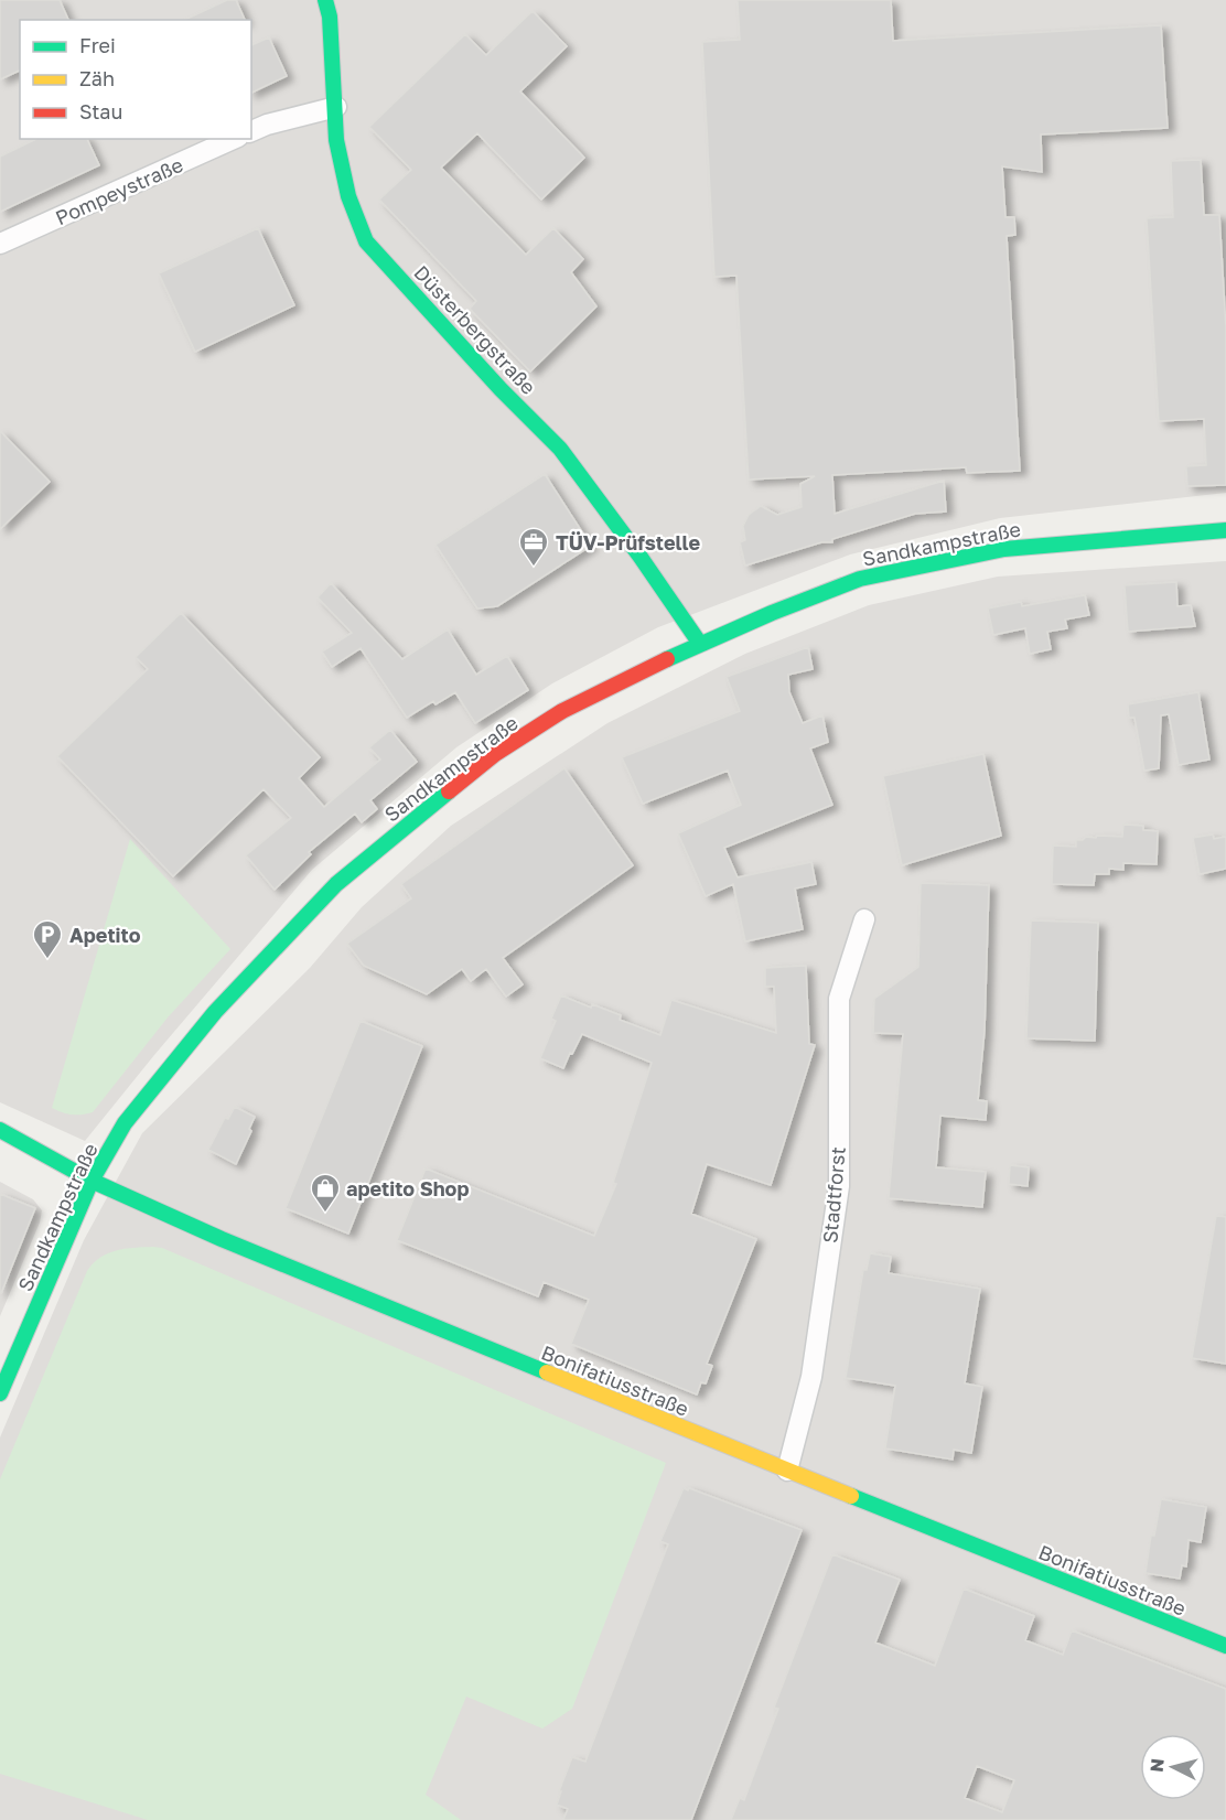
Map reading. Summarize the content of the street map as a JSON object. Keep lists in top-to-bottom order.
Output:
{
  "streets": {
    "street": [
      "Pompeystraße",
      "Düsterbergstraße",
      "Sandkampstraße",
      "Stadtforst",
      "Bonifatiusstraße"
    ]
  },
  "crossings": [
    ["Düsterbergstraße", "Sandkampstraße"],
    ["Sandkampstraße", "Bonifatiusstraße"],
    ["Stadtforst", "Bonifatiusstraße"]
  ],
  "places": {
    "office": ["TÜV-Prüfstelle"],
    "parking": ["Apetito"],
    "shop": ["apetito Shop"]
  },
  "legend": ["Frei", "Zäh", "Stau"],
  "north": "left"
}
